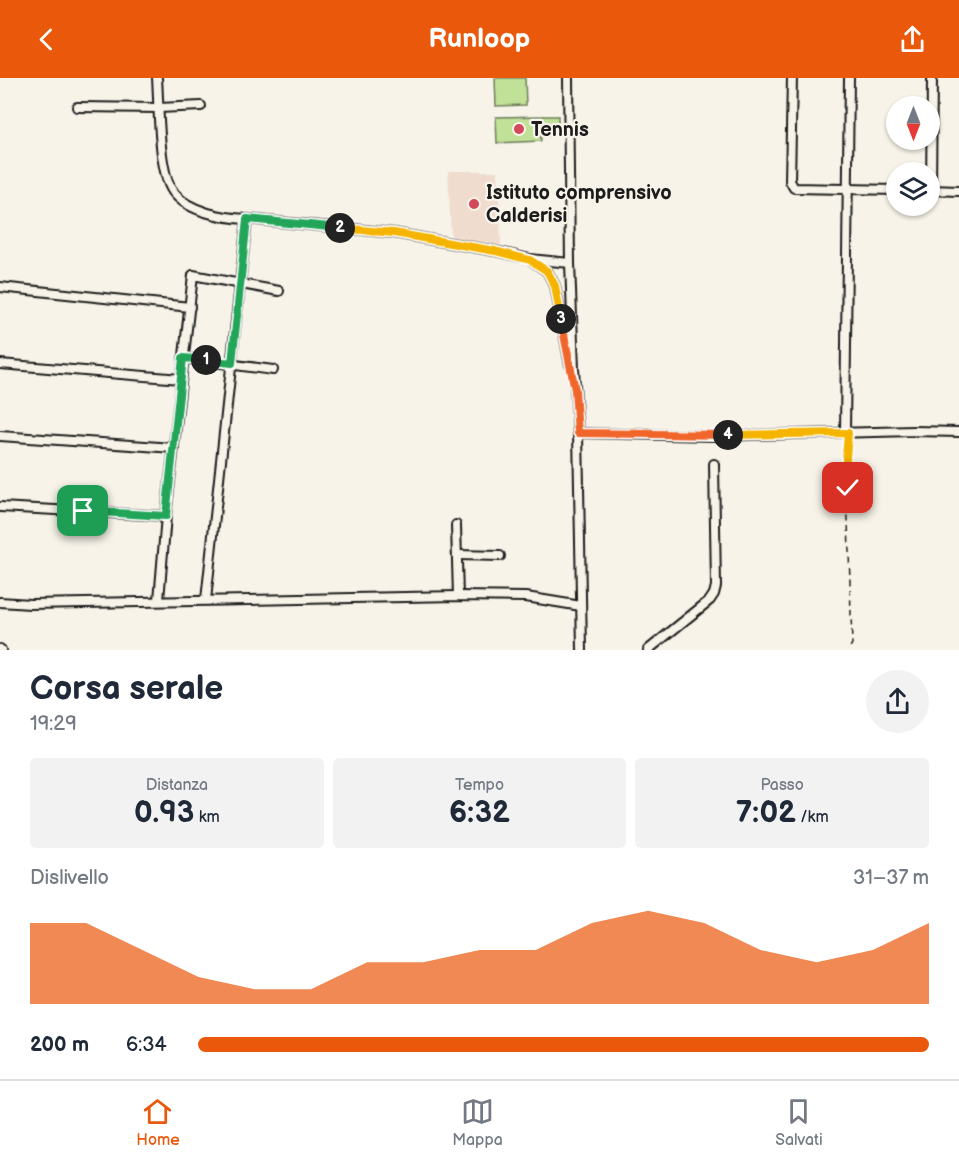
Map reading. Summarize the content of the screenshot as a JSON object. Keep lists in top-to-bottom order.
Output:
{
  "places": ["Tennis", "Istituto comprensivo Calderisi"],
  "north": "bottom",
  "page": {
    "header": "Runloop",
    "pins": [
      "2",
      "3",
      "1",
      "4"
    ],
    "heading": ["Corsa serale", "19:29"],
    "stats": [
      ["Distanza", "0.93 km"],
      ["Tempo", "6:32"],
      ["Passo", "7:02 /km"]
    ],
    "chart": ["Dislivello", "31–37 m"],
    "list": [
      {
        "name": "200 m",
        "note": "6:34"
      }
    ],
    "tabs": ["Home", "Mappa", "Salvati"]
  }
}
